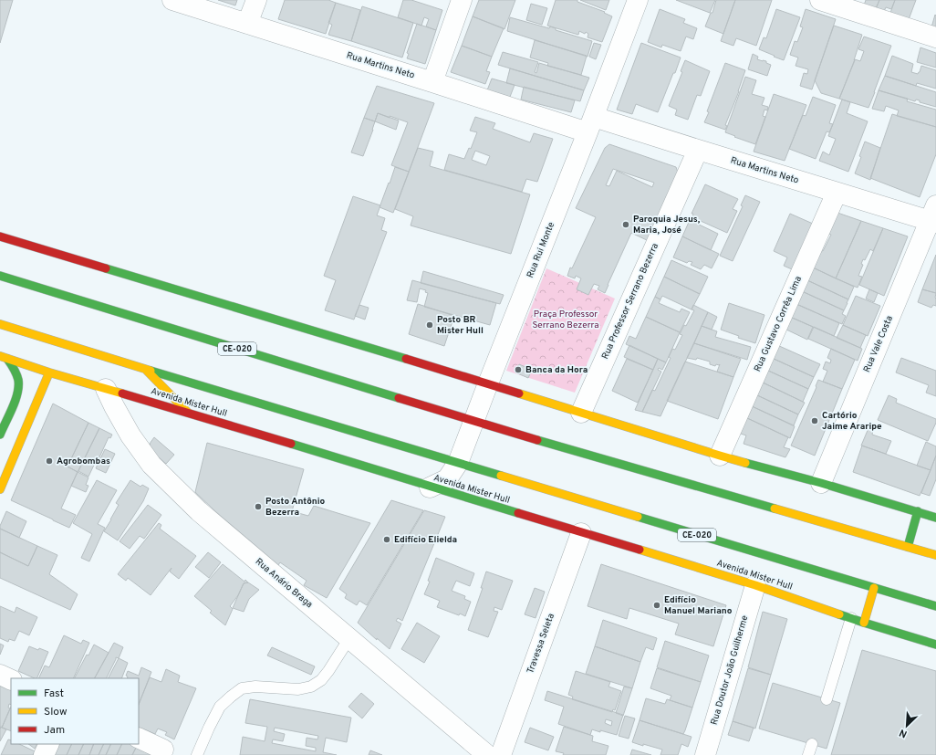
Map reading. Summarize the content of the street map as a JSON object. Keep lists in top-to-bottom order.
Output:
{
  "streets": {
    "main road": ["CE-020", "Avenida Mister Hull"],
    "street": [
      "Rua Martins Neto",
      "Rua Rui Monte",
      "Rua Professor Serrano Bezerra",
      "Rua Gustavo Corrêa Lima",
      "Rua Vale Costa",
      "Rua Anário Braga",
      "Travessa Seleta",
      "Rua Doutor João Guilherme"
    ]
  },
  "crossings": [
    ["Rua Martins Neto", "Rua Rui Monte"],
    ["Rua Martins Neto", "Rua Professor Serrano Bezerra"],
    ["Rua Martins Neto", "Rua Gustavo Corrêa Lima"],
    ["Rua Martins Neto", "Rua Vale Costa"],
    ["Rua Rui Monte", "CE-020"],
    ["Rua Rui Monte", "Avenida Mister Hull"],
    ["Avenida Mister Hull", "Rua Anário Braga"],
    ["Avenida Mister Hull", "Travessa Seleta"],
    ["Avenida Mister Hull", "Rua Doutor João Guilherme"]
  ],
  "parks": ["Praça Professor Serrano Bezerra"],
  "places": [
    "Paroquia Jesus, Maria, José",
    "Posto BR Mister Hull",
    "Banca da Hora",
    "Cartório Jaime Araripe",
    "Agrobombas",
    "Posto Antônio Bezerra",
    "Edifício Elielda",
    "Edifício Manuel Mariano"
  ],
  "legend": ["Fast", "Slow", "Jam"],
  "north": "bottom left"
}
